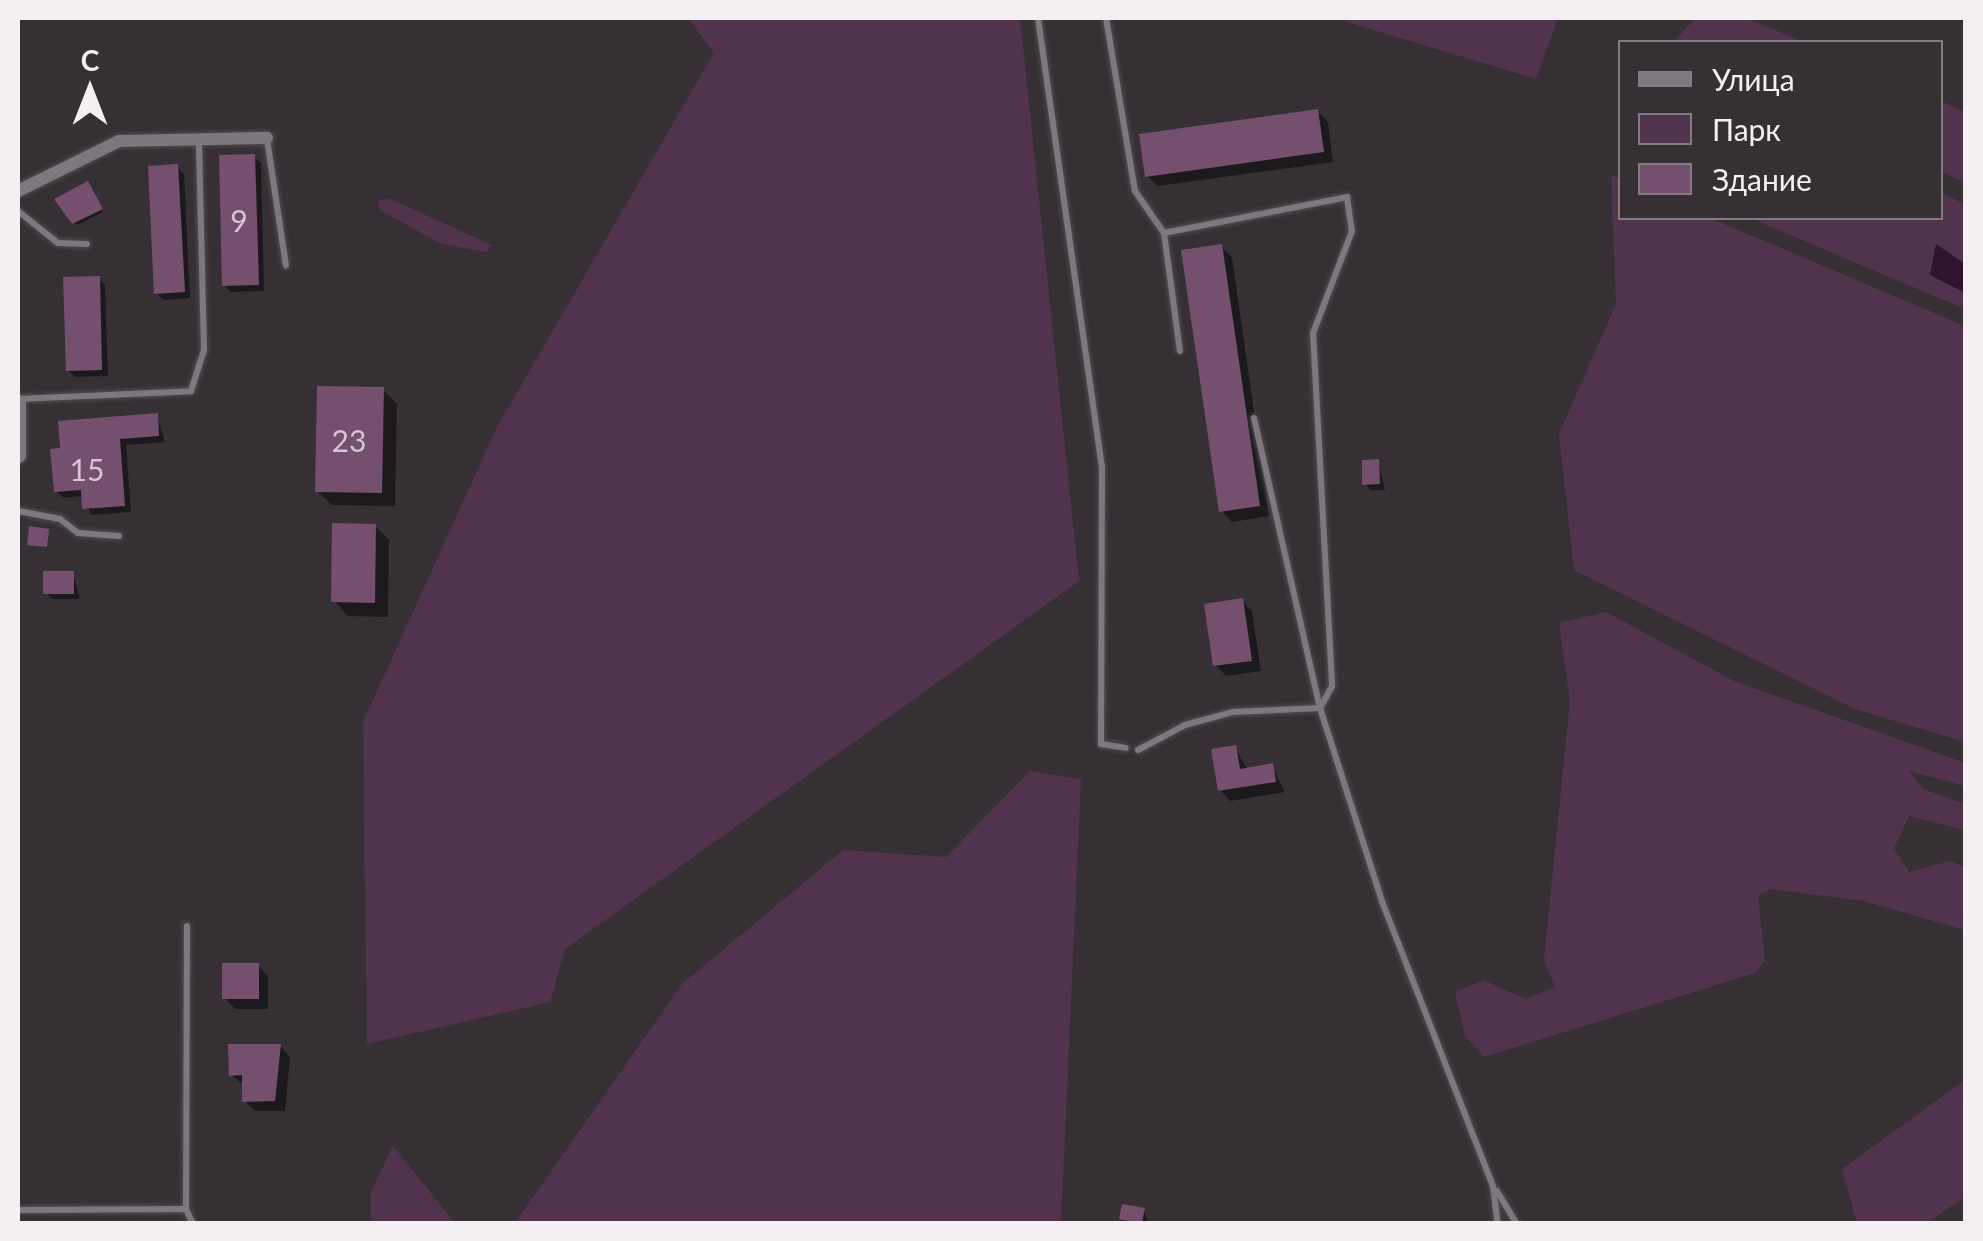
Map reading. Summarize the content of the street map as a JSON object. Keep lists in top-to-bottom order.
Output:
{
  "house_numbers": ["9", "23", "15"],
  "legend": ["Улица", "Парк", "Здание"],
  "north": "top"
}
